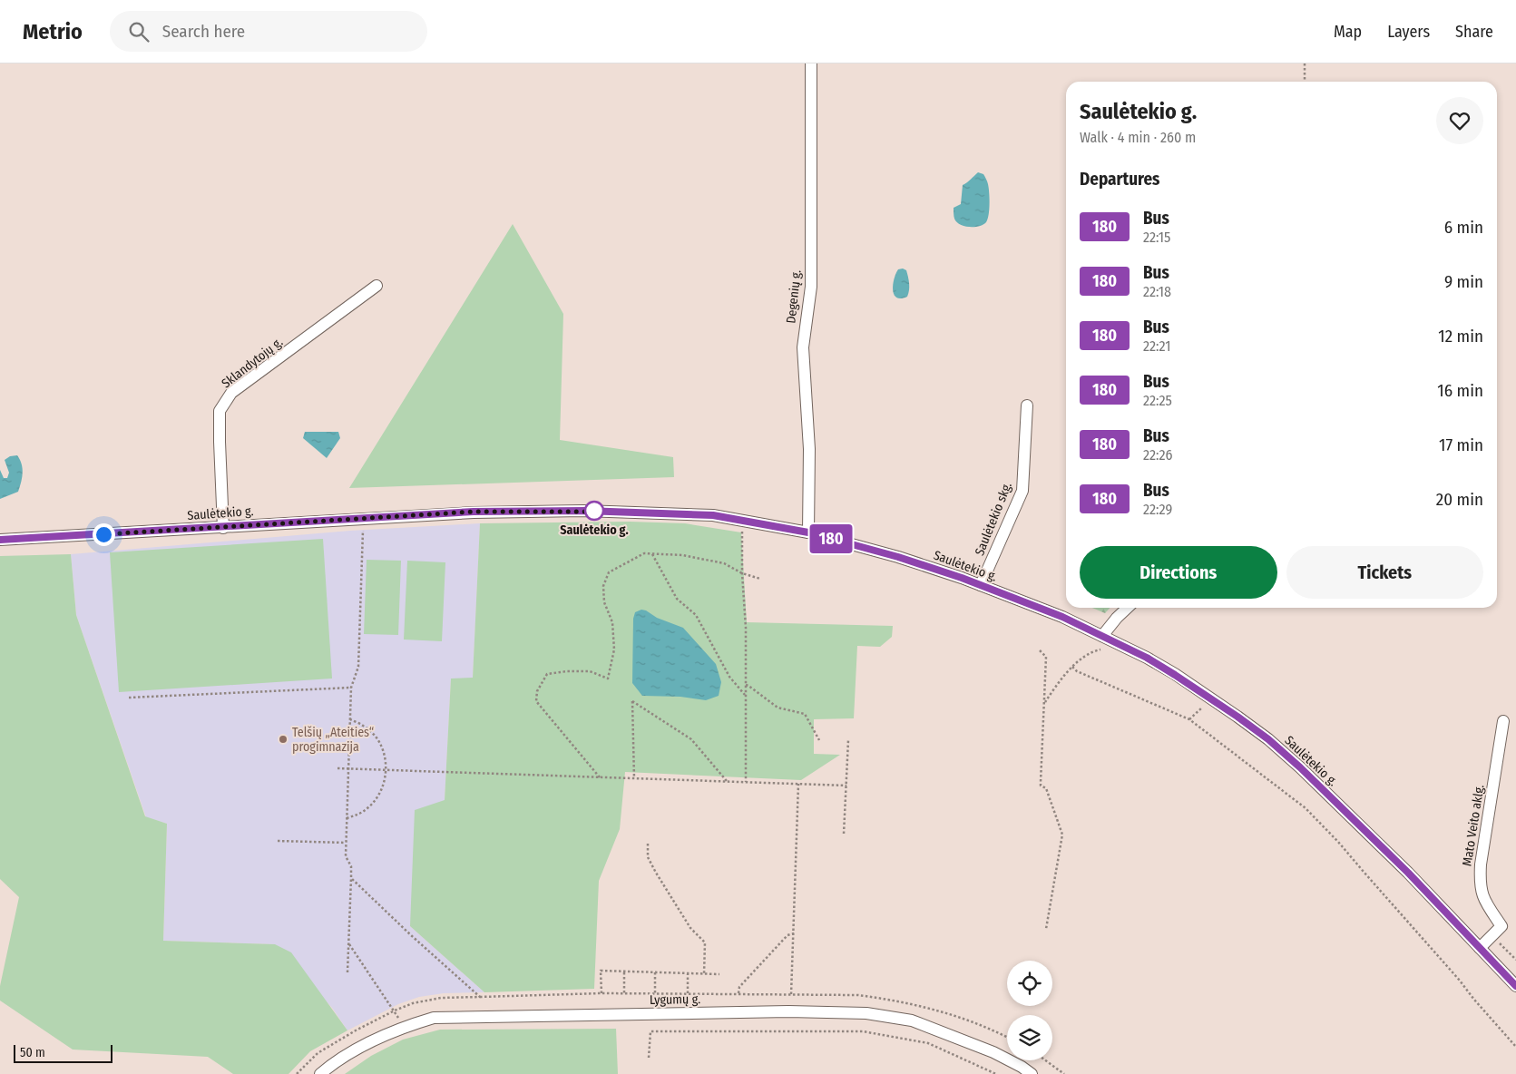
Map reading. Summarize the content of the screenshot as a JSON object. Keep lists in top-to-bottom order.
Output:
{
  "streets": {
    "street": [
      "Degenių g.",
      "Sklandytojų g.",
      "Saulėtekio g.",
      "Saulėtekio skg.",
      "Mato Veito aklg.",
      "Lygumų g."
    ]
  },
  "crossings": [
    ["Degenių g.", "Saulėtekio g."],
    ["Sklandytojų g.", "Saulėtekio g."],
    ["Saulėtekio g.", "Saulėtekio skg."]
  ],
  "places": ["Saulėtekio g.", "Telšių „Ateities“ progimnazija"],
  "lines": ["bus line 180"],
  "scale_bar": "50 m",
  "page": {
    "header": "Metrio",
    "search": "Search here",
    "nav": ["Map", "Layers", "Share"],
    "on_map": "180",
    "heading": [
      ["Saulėtekio g.", "Walk · 4 min · 260 m"],
      "Departures"
    ],
    "list": [
      {
        "mark": "180",
        "name": "Bus",
        "note": "22:15",
        "value": "6 min"
      },
      {
        "mark": "180",
        "name": "Bus",
        "note": "22:18",
        "value": "9 min"
      },
      {
        "mark": "180",
        "name": "Bus",
        "note": "22:21",
        "value": "12 min"
      },
      {
        "mark": "180",
        "name": "Bus",
        "note": "22:25",
        "value": "16 min"
      },
      {
        "mark": "180",
        "name": "Bus",
        "note": "22:26",
        "value": "17 min"
      },
      {
        "mark": "180",
        "name": "Bus",
        "note": "22:29",
        "value": "20 min"
      }
    ],
    "buttons": ["Directions", "Tickets"],
    "scale": "50 m"
  }
}
